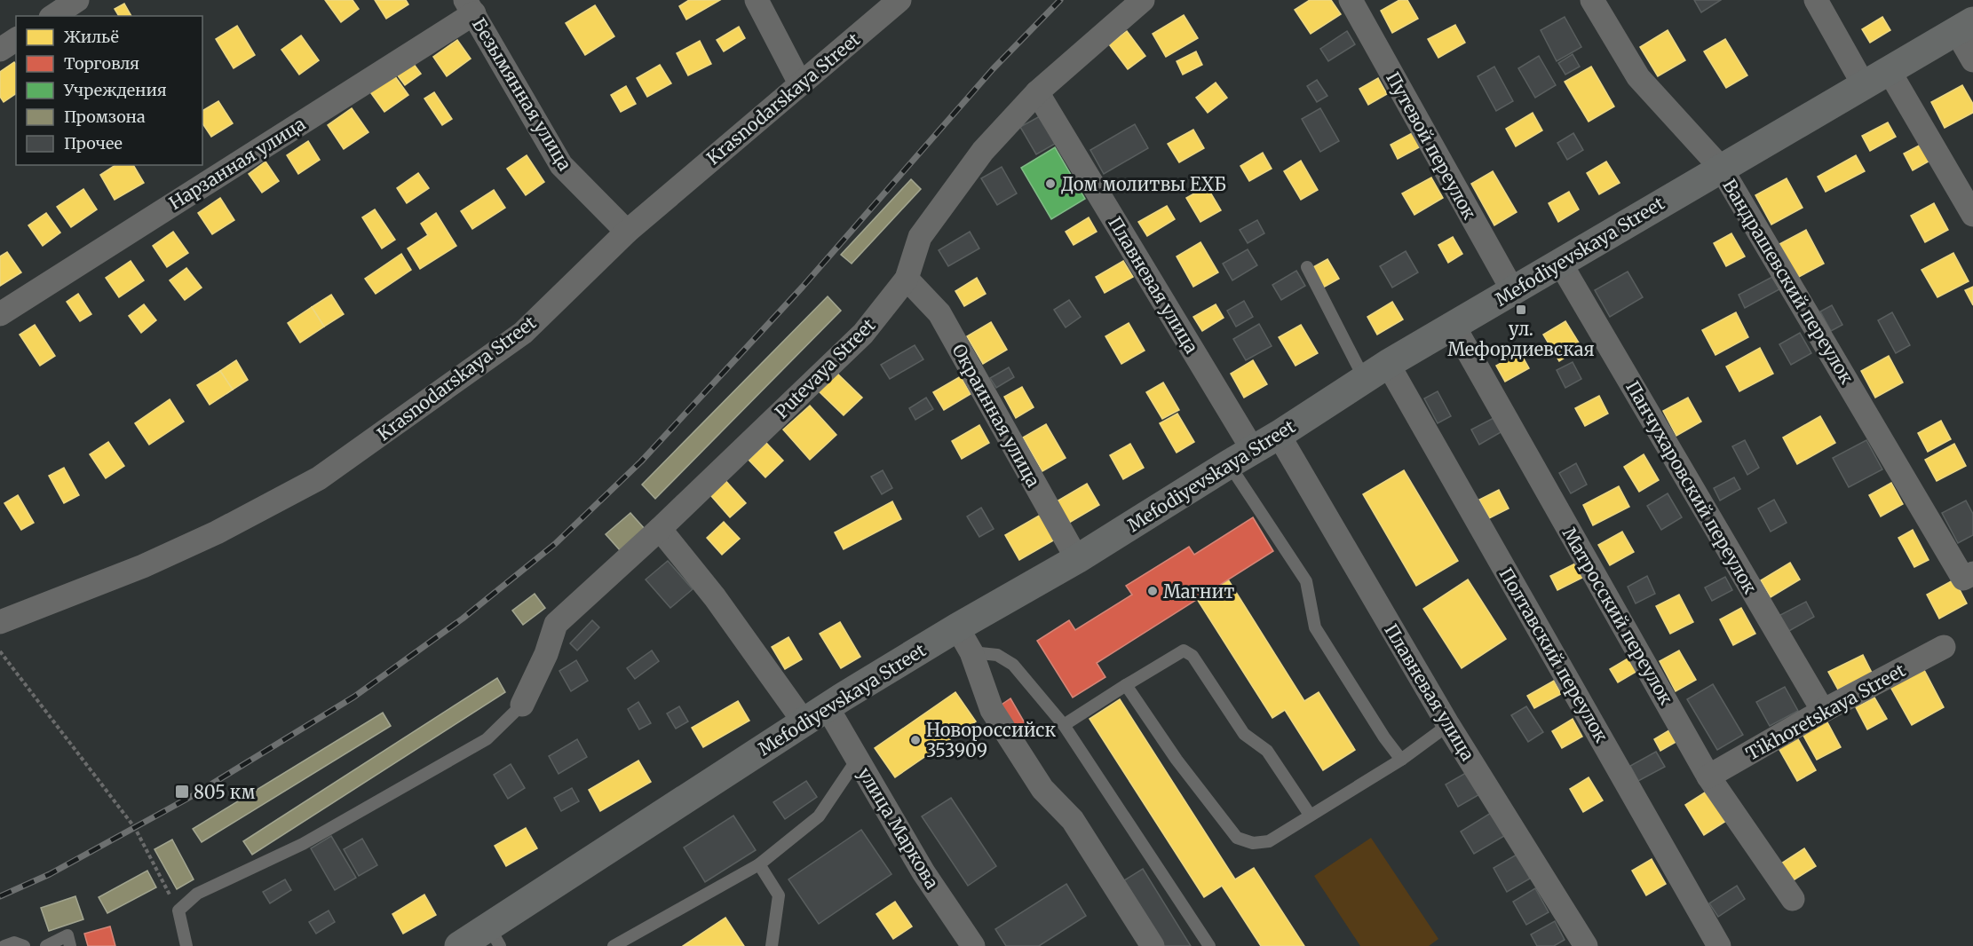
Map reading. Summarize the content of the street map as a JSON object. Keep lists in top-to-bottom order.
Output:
{
  "streets": {
    "main road": ["Mefodiyevskaya Street"],
    "street": [
      "Безымянная улица",
      "Krasnodarskaya Street",
      "Путевой переулок",
      "Нарзанная улица",
      "Вандрашевский переулок",
      "Плавневая улица",
      "Putevaya Street",
      "Окраинная улица",
      "Панчухаровский переулок",
      "Матросский переулок",
      "Полтавский переулок",
      "Tikhoretskaya Street",
      "улица Маркова"
    ]
  },
  "crossings": [
    ["Безымянная улица", "Krasnodarskaya Street"],
    ["Безымянная улица", "Нарзанная улица"],
    ["Путевой переулок", "Mefodiyevskaya Street"],
    ["Mefodiyevskaya Street", "Вандрашевский переулок"],
    ["Mefodiyevskaya Street", "Плавневая улица"],
    ["Mefodiyevskaya Street", "Окраинная улица"],
    ["Mefodiyevskaya Street", "Панчухаровский переулок"],
    ["Mefodiyevskaya Street", "Матросский переулок"],
    ["Mefodiyevskaya Street", "Полтавский переулок"],
    ["Mefodiyevskaya Street", "улица Маркова"],
    ["Плавневая улица", "Putevaya Street"],
    ["Putevaya Street", "Окраинная улица"],
    ["Putevaya Street", "улица Маркова"],
    ["Панчухаровский переулок", "Tikhoretskaya Street"],
    ["Матросский переулок", "Tikhoretskaya Street"]
  ],
  "places": {
    "other": ["Дом молитвы ЕХБ", "Магнит", "Новороссийск 353909"],
    "transit": ["ул. Мефордиевская", "805 км"]
  },
  "legend": [
    "Жильё",
    "Торговля",
    "Учреждения",
    "Промзона",
    "Прочее"
  ]
}
